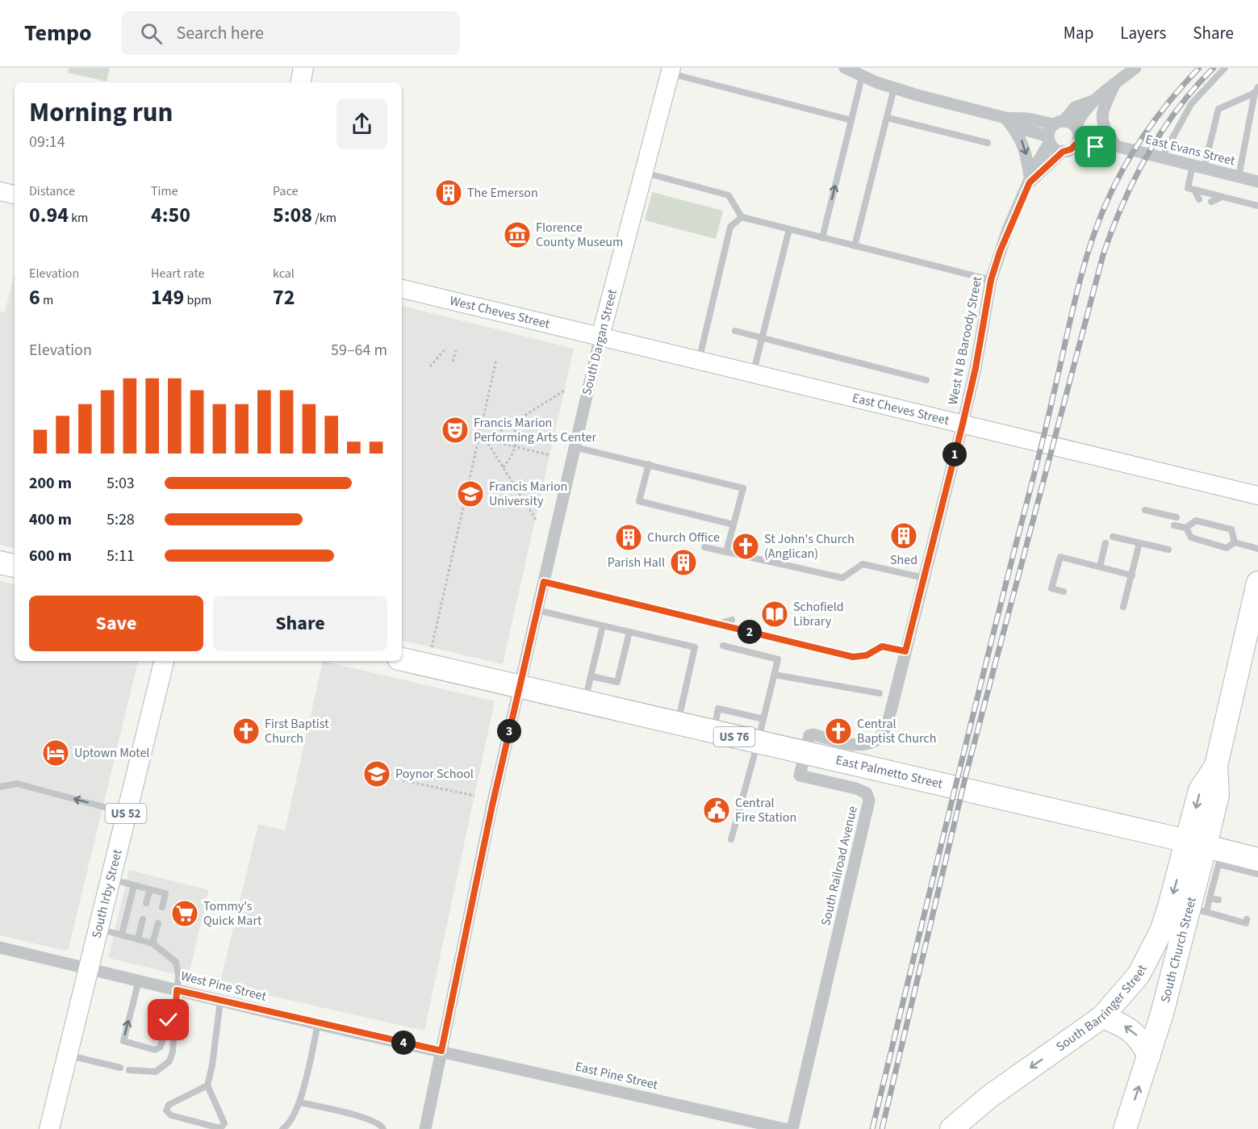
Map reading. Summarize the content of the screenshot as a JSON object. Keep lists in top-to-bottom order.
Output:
{
  "streets": {
    "highway": [
      "US 76",
      "East Palmetto Street",
      "South Church Street",
      "South Barringer Street"
    ],
    "main road": [
      "West Cheves Street",
      "South Dargan Street",
      "East Cheves Street",
      "US 52",
      "South Irby Street"
    ],
    "street": [
      "East Evans Street",
      "West N B Baroody Street",
      "South Railroad Avenue",
      "West Pine Street",
      "East Pine Street"
    ]
  },
  "crossings": [
    ["East Evans Street", "West N B Baroody Street"],
    ["West Cheves Street", "South Dargan Street"],
    ["West Cheves Street", "East Cheves Street"],
    ["West N B Baroody Street", "East Cheves Street"],
    ["West N B Baroody Street", "South Railroad Avenue"],
    ["South Dargan Street", "East Cheves Street"],
    ["South Dargan Street", "US 76"],
    ["South Dargan Street", "East Palmetto Street"],
    ["South Dargan Street", "West Pine Street"],
    ["South Dargan Street", "East Pine Street"],
    ["East Cheves Street", "South Railroad Avenue"],
    ["US 76", "East Palmetto Street"],
    ["East Palmetto Street", "South Railroad Avenue"],
    ["East Palmetto Street", "South Church Street"],
    ["East Palmetto Street", "South Barringer Street"],
    ["South Irby Street", "West Pine Street"],
    ["South Church Street", "South Barringer Street"],
    ["West Pine Street", "East Pine Street"]
  ],
  "one_way": ["South Barringer Street"],
  "places": {
    "building": [
      "The Emerson",
      "Shed",
      "Church Office",
      "Parish Hall"
    ],
    "museum": ["Florence County Museum"],
    "theatre": ["Francis Marion Performing Arts Center"],
    "school or university": ["Francis Marion University", "Poynor School"],
    "church": ["St John's Church (Anglican)", "First Baptist Church", "Central Baptist Church"],
    "library": ["Schofield Library"],
    "hotel": ["Uptown Motel"],
    "public building": ["Central Fire Station"],
    "supermarket": ["Tommy's Quick Mart"]
  },
  "page": {
    "header": "Tempo",
    "search": "Search here",
    "nav": ["Map", "Layers", "Share"],
    "heading": ["Morning run", "09:14"],
    "stats": [
      ["Distance", "0.94 km"],
      ["Time", "4:50"],
      ["Pace", "5:08 /km"],
      ["Elevation", "6 m"],
      ["Heart rate", "149 bpm"],
      ["kcal", "72"]
    ],
    "chart": ["Elevation", "59–64 m"],
    "pins": [
      "1",
      "2",
      "3",
      "4"
    ],
    "list": [
      {
        "name": "200 m",
        "note": "5:03"
      },
      {
        "name": "400 m",
        "note": "5:28"
      },
      {
        "name": "600 m",
        "note": "5:11"
      }
    ],
    "buttons": ["Save", "Share"]
  }
}
